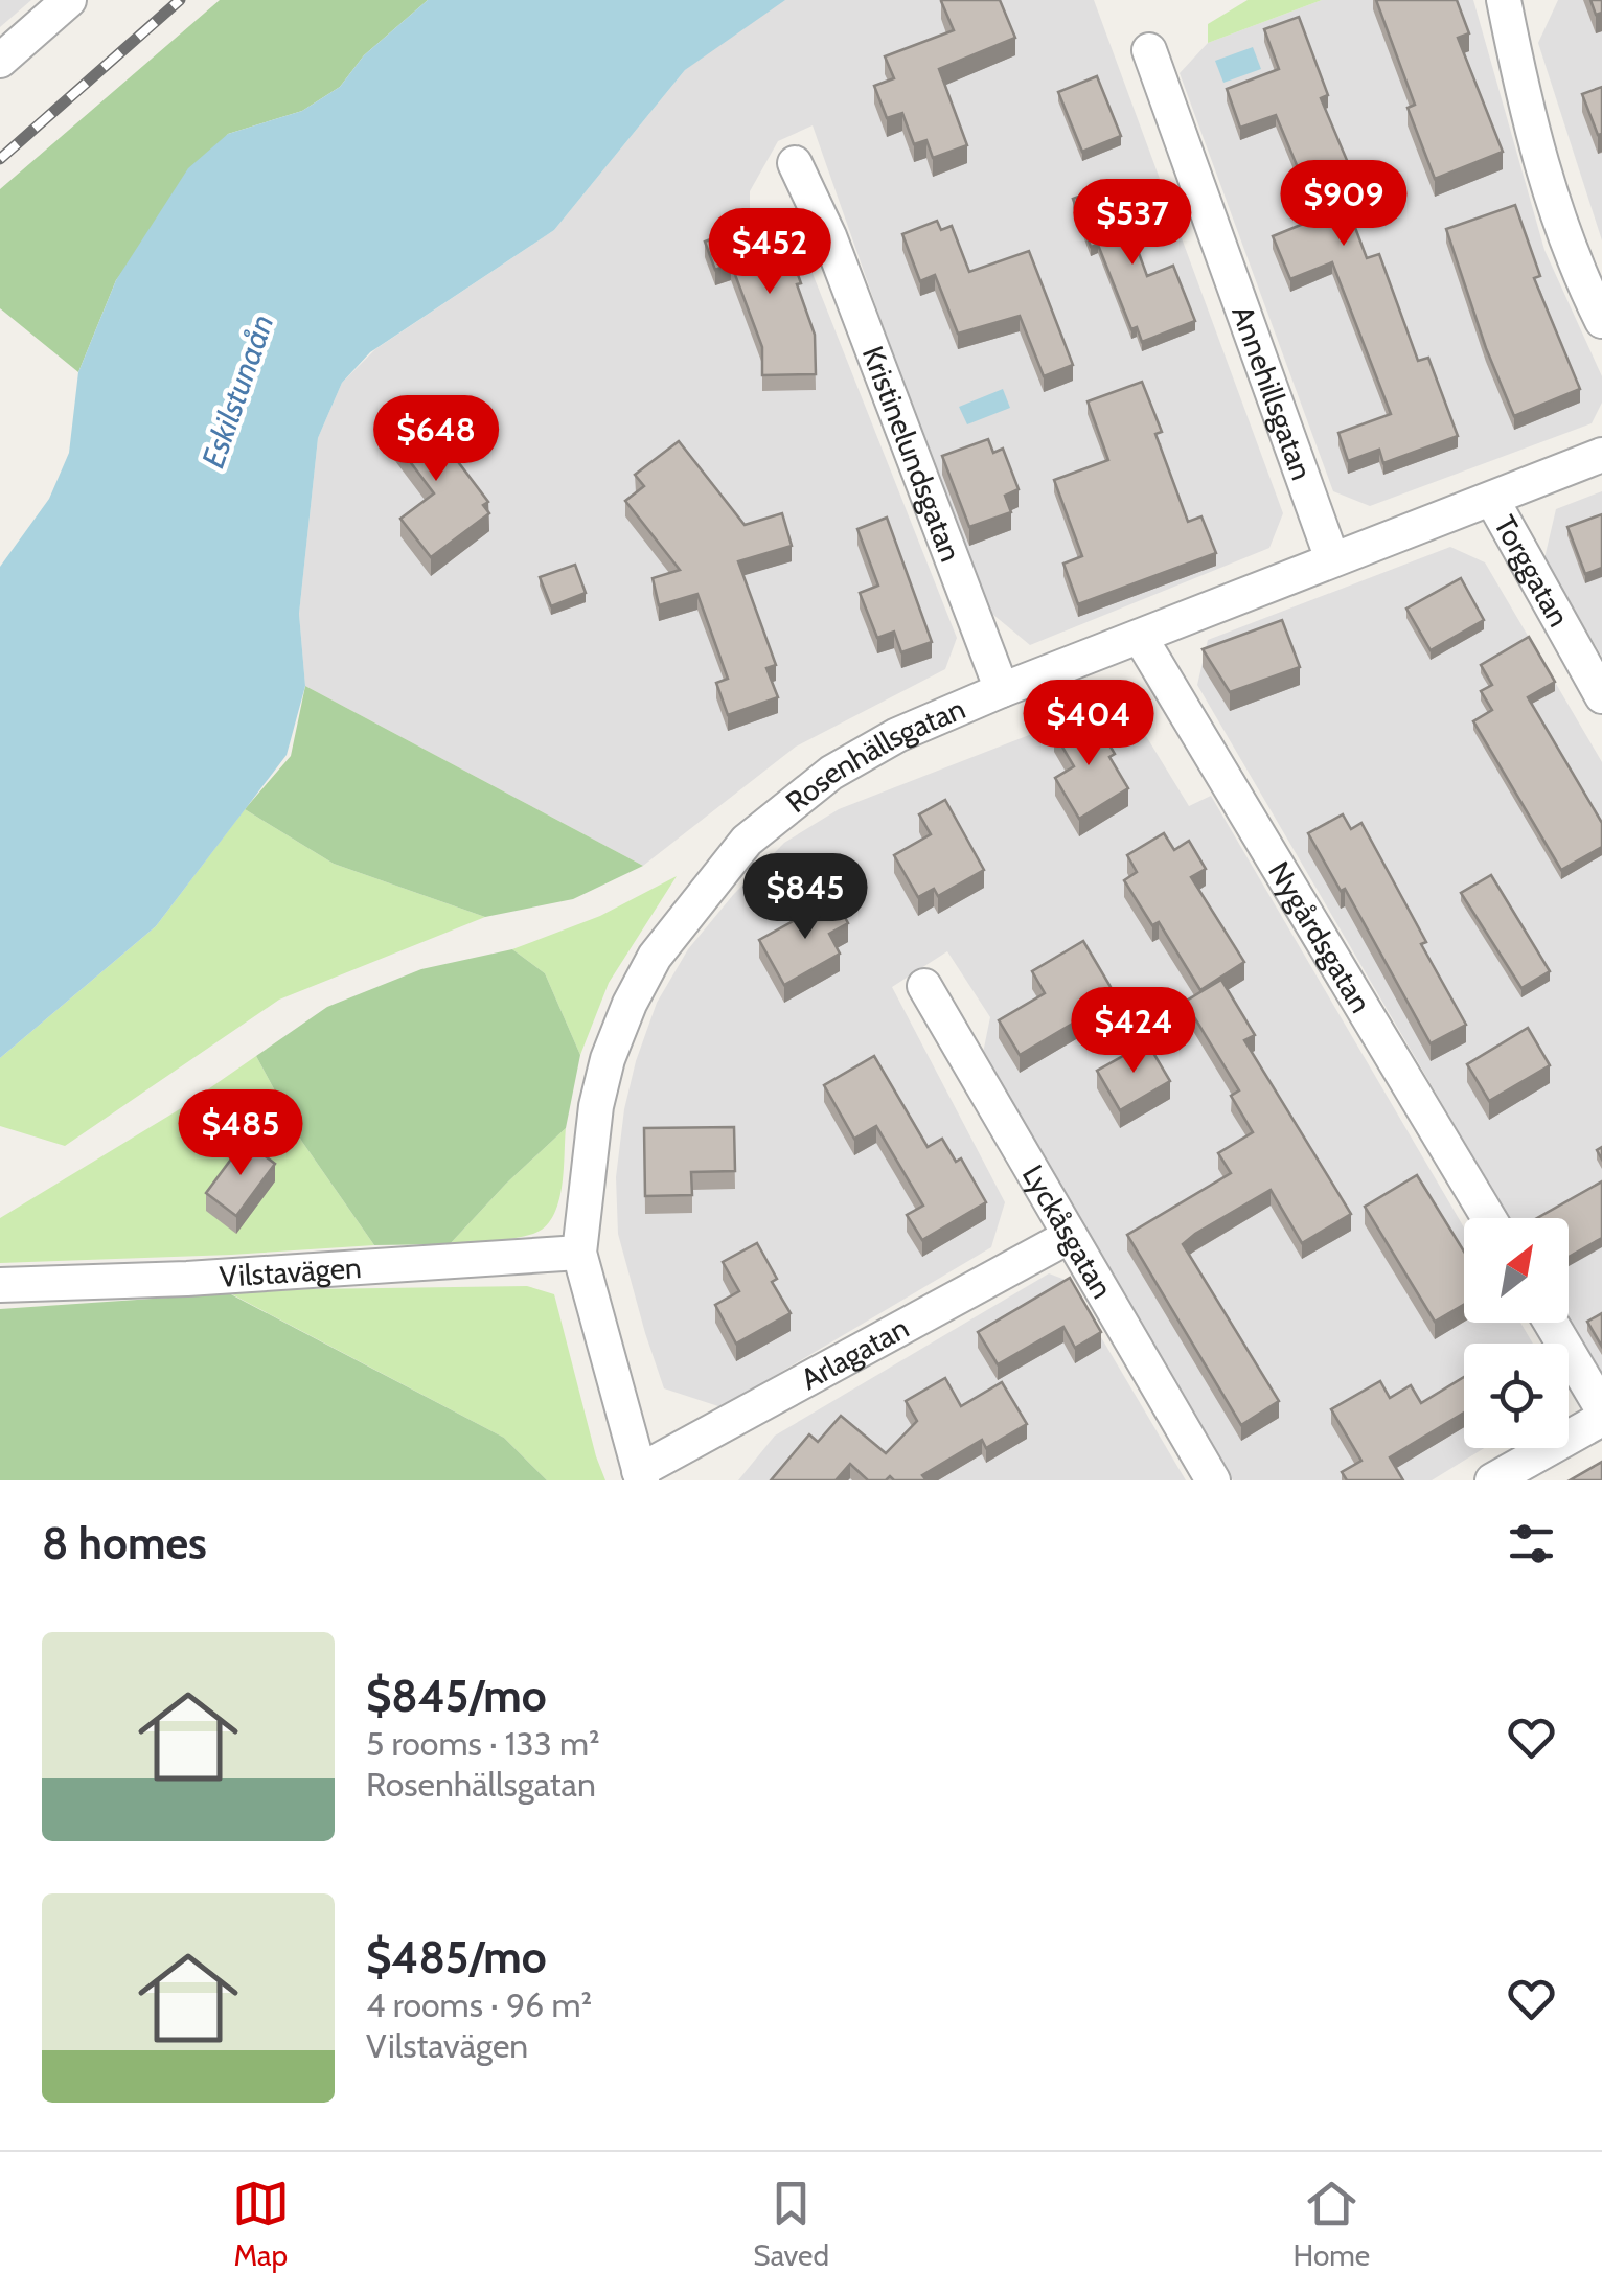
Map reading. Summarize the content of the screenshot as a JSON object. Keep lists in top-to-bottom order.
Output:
{
  "streets": {
    "street": [
      "Annehillsgatan",
      "Kristinelundsgatan",
      "Torggatan",
      "Rosenhällsgatan",
      "Nygårdsgatan",
      "Lyckåsgatan",
      "Vilstavägen",
      "Arlagatan"
    ]
  },
  "crossings": [
    ["Annehillsgatan", "Rosenhällsgatan"],
    ["Kristinelundsgatan", "Rosenhällsgatan"],
    ["Torggatan", "Rosenhällsgatan"],
    ["Rosenhällsgatan", "Nygårdsgatan"],
    ["Rosenhällsgatan", "Vilstavägen"],
    ["Rosenhällsgatan", "Arlagatan"],
    ["Lyckåsgatan", "Arlagatan"]
  ],
  "water": ["Eskilstunaån"],
  "north": "top right",
  "page": {
    "price": [
      "$909",
      "$537",
      "$452",
      "$648",
      "$404",
      "$845",
      "$424",
      "$485"
    ],
    "heading": "8 homes",
    "list": [
      {
        "name": "$845/mo",
        "note": "5 rooms · 133 m² · Rosenhällsgatan"
      },
      {
        "name": "$485/mo",
        "note": "4 rooms · 96 m² · Vilstavägen"
      }
    ],
    "tabs": ["Map", "Saved", "Home"]
  }
}
